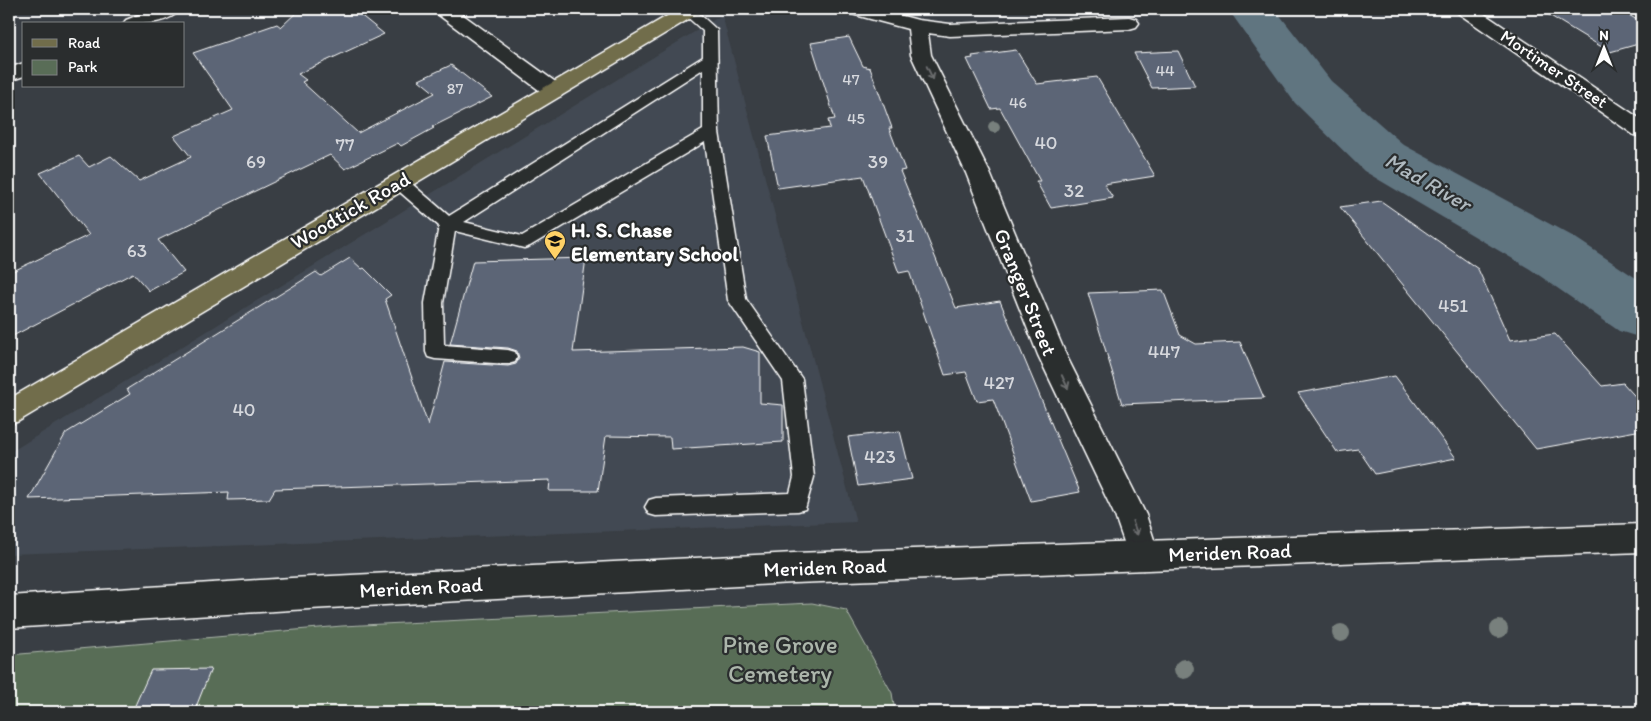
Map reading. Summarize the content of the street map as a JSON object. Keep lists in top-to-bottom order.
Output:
{
  "streets": {
    "main road": ["Woodtick Road"],
    "street": ["Mortimer Street", "Granger Street", "Meriden Road"]
  },
  "crossings": [
    ["Granger Street", "Meriden Road"]
  ],
  "one_way": ["Granger Street"],
  "water": ["Mad River"],
  "parks": ["Pine Grove Cemetery"],
  "places": {
    "school or university": ["H. S. Chase Elementary School"]
  },
  "house_numbers": [
    "44",
    "47",
    "87",
    "46",
    "45",
    "40",
    "77",
    "69",
    "39",
    "32",
    "31",
    "63",
    "451",
    "447",
    "427",
    "40",
    "423"
  ],
  "legend": ["Road", "Park"],
  "north": "top"
}
